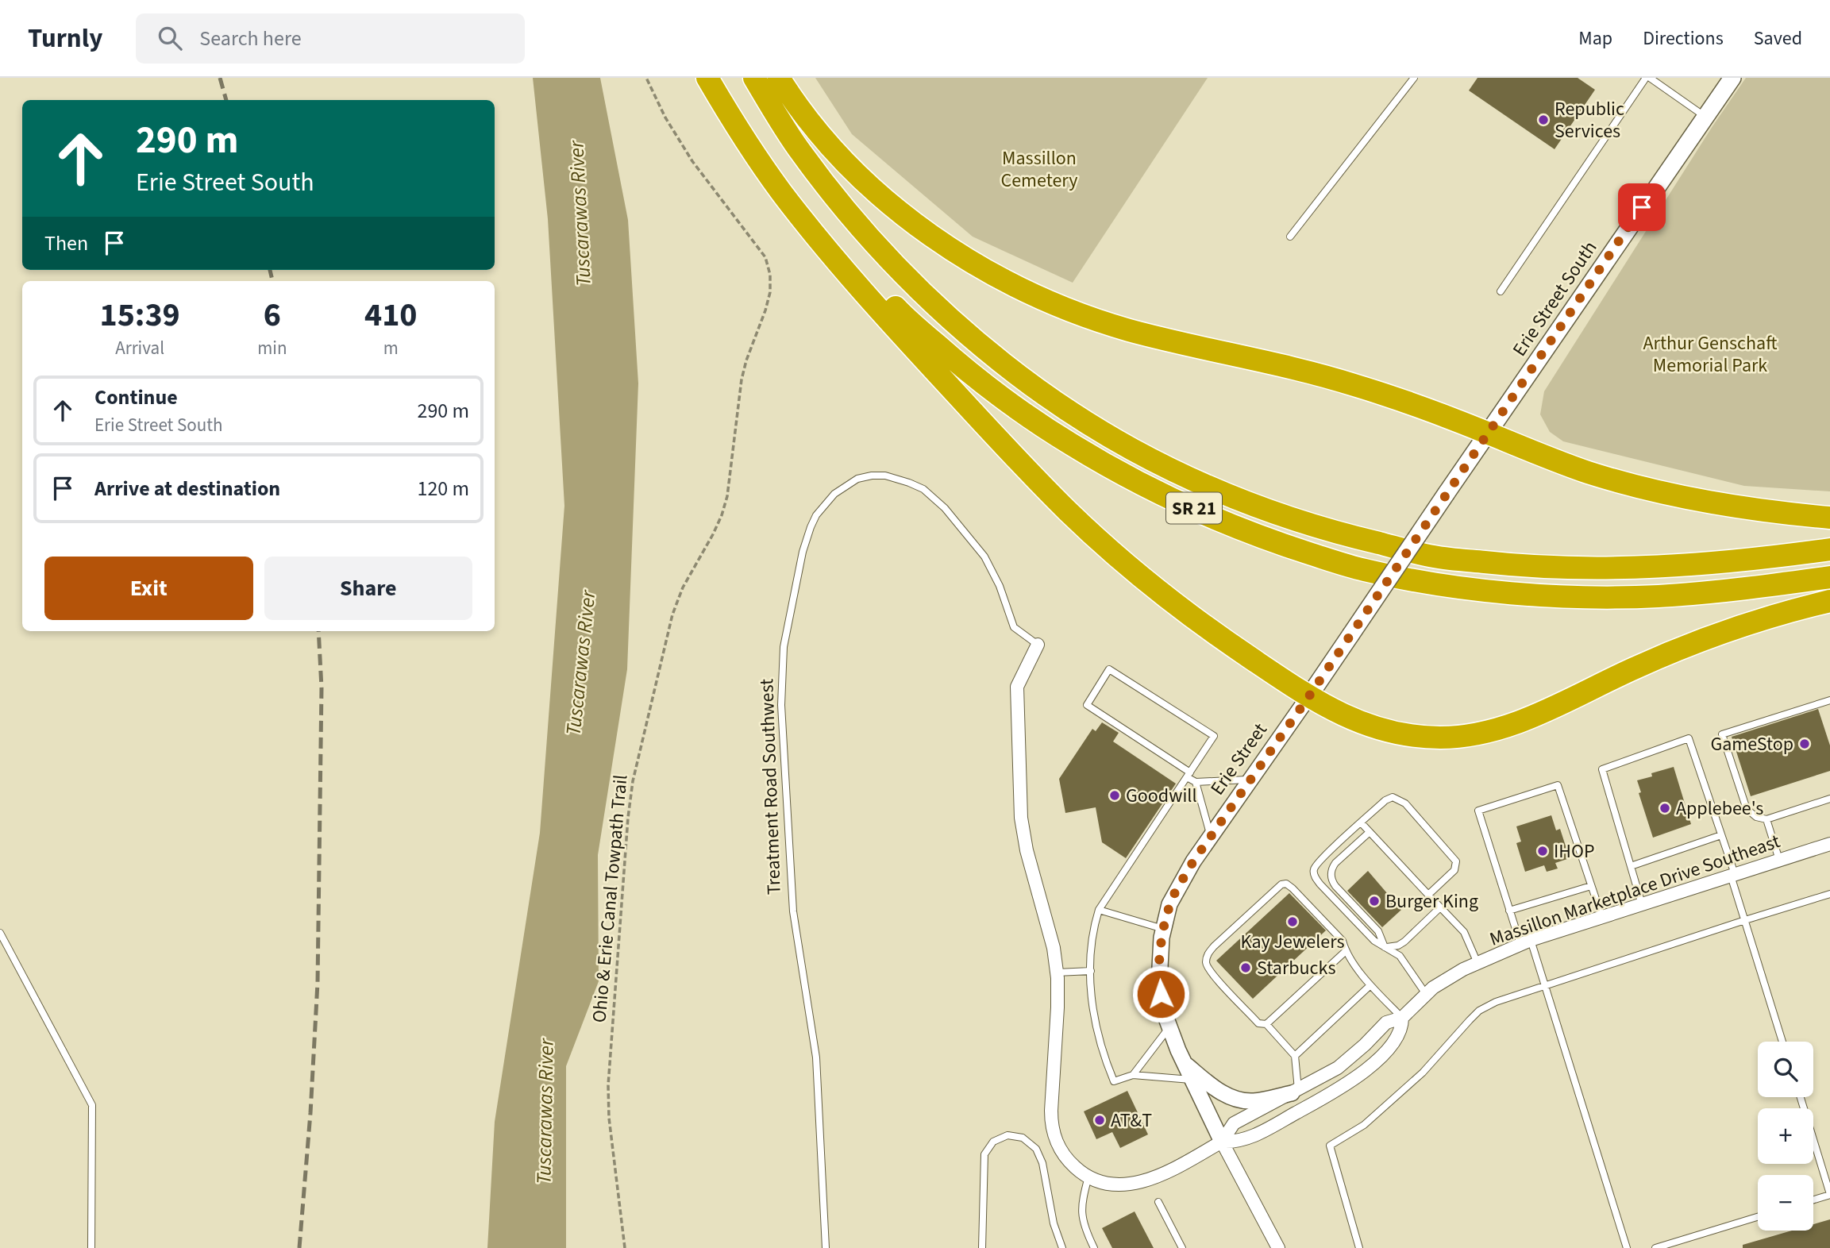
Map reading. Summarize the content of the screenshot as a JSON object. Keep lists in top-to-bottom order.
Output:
{
  "streets": {
    "highway": ["SR 21"],
    "main road": ["Erie Street South", "Erie Street"],
    "street": ["Treatment Road Southwest", "Massillon Marketplace Drive Southeast"],
    "path": ["Ohio & Erie Canal Towpath Trail"]
  },
  "crossings": [
    ["Erie Street South", "Erie Street"],
    ["Erie Street", "Treatment Road Southwest"],
    ["Erie Street", "Massillon Marketplace Drive Southeast"],
    ["Treatment Road Southwest", "Massillon Marketplace Drive Southeast"]
  ],
  "water": ["Tuscarawas River"],
  "parks": ["Massillon Cemetery", "Arthur Genschaft Memorial Park"],
  "places": [
    "Republic Services",
    "GameStop",
    "Goodwill",
    "Applebee's",
    "IHOP",
    "Burger King",
    "Kay Jewelers",
    "Starbucks",
    "AT&T"
  ],
  "page": {
    "header": "Turnly",
    "search": "Search here",
    "nav": ["Map", "Directions", "Saved"],
    "turn": ["290 m", "Erie Street South"],
    "then": "Then",
    "eta": [
      "15:39",
      "Arrival",
      "6",
      "min",
      "410",
      "m"
    ],
    "list": [
      {
        "name": "Continue",
        "note": "Erie Street South",
        "value": "290 m"
      },
      {
        "name": "Arrive at destination",
        "value": "120 m"
      }
    ],
    "buttons": ["Exit", "Share"],
    "map_buttons": ["+", "−"]
  }
}
